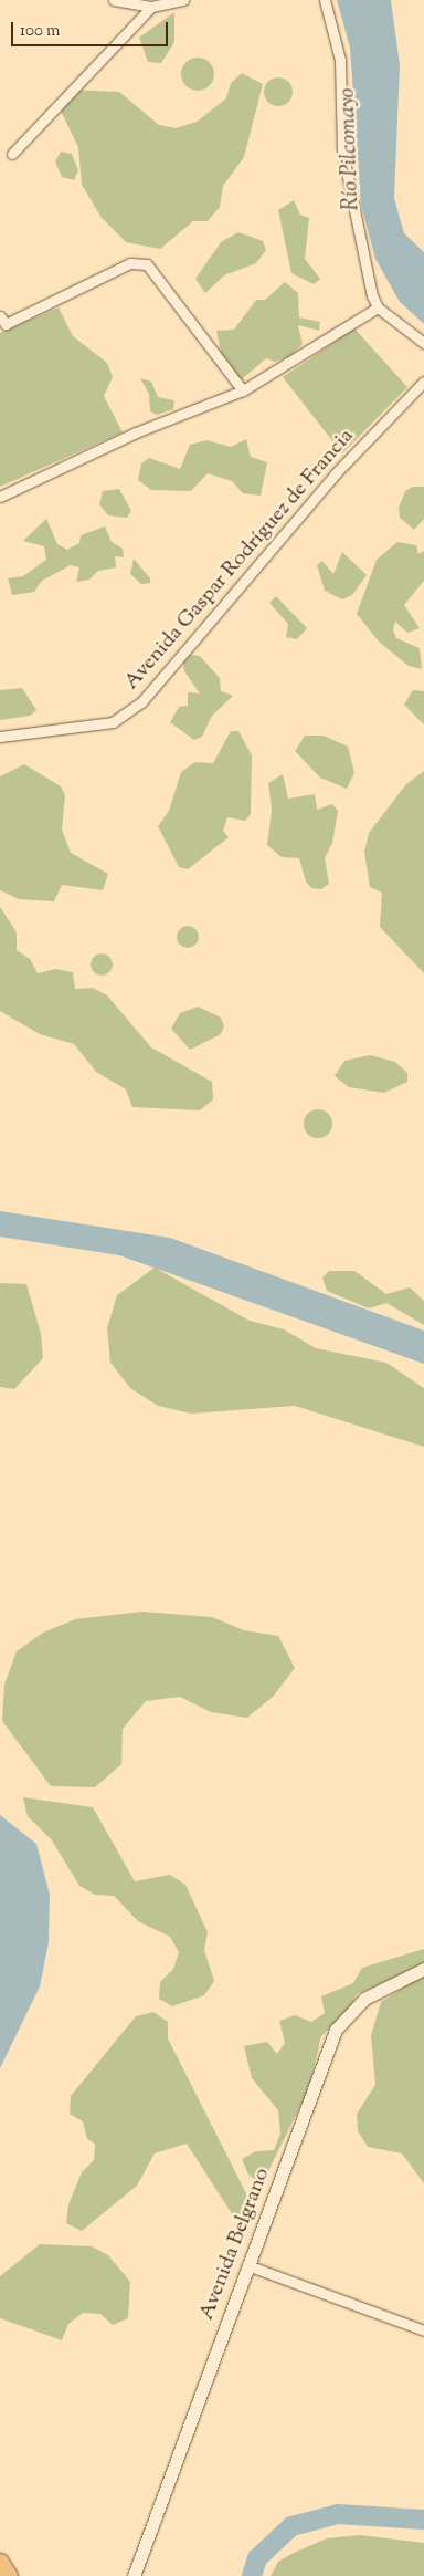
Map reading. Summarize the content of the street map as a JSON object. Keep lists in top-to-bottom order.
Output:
{
  "streets": {
    "street": ["Avenida Gaspar Rodríguez de Francia", "Avenida Belgrano"]
  },
  "water": ["Río Pilcomayo"],
  "scale_bar": "100 m"
}
